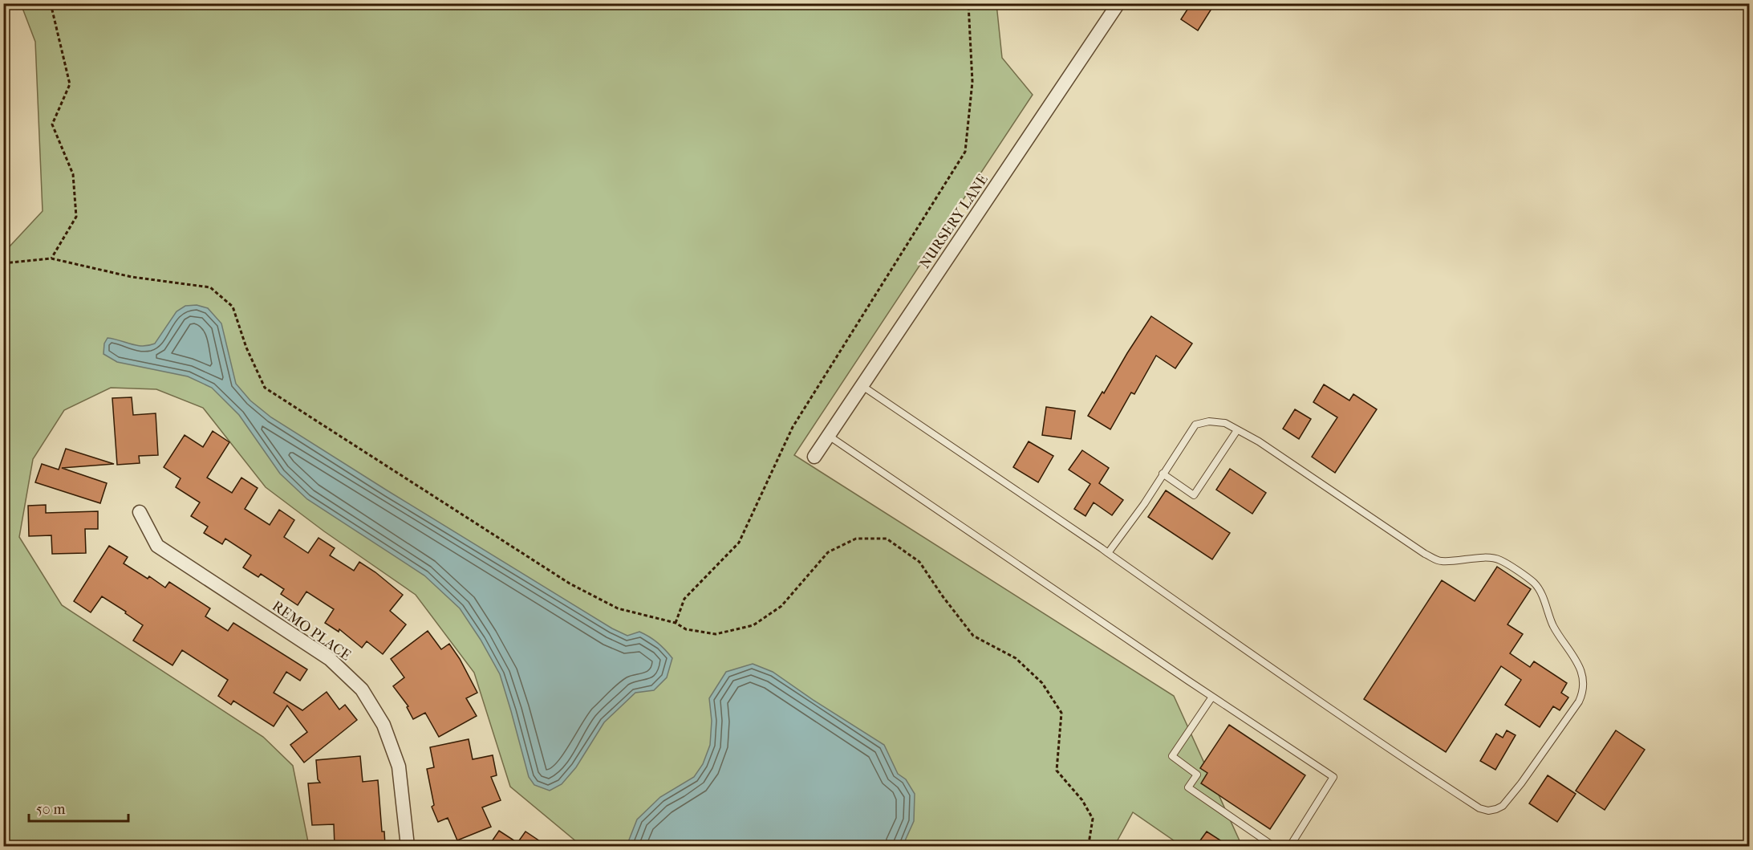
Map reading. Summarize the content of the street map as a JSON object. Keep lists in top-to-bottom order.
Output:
{
  "streets": {
    "street": ["NURSERY LANE", "REMO PLACE"]
  },
  "scale_bar": "50 m"
}
